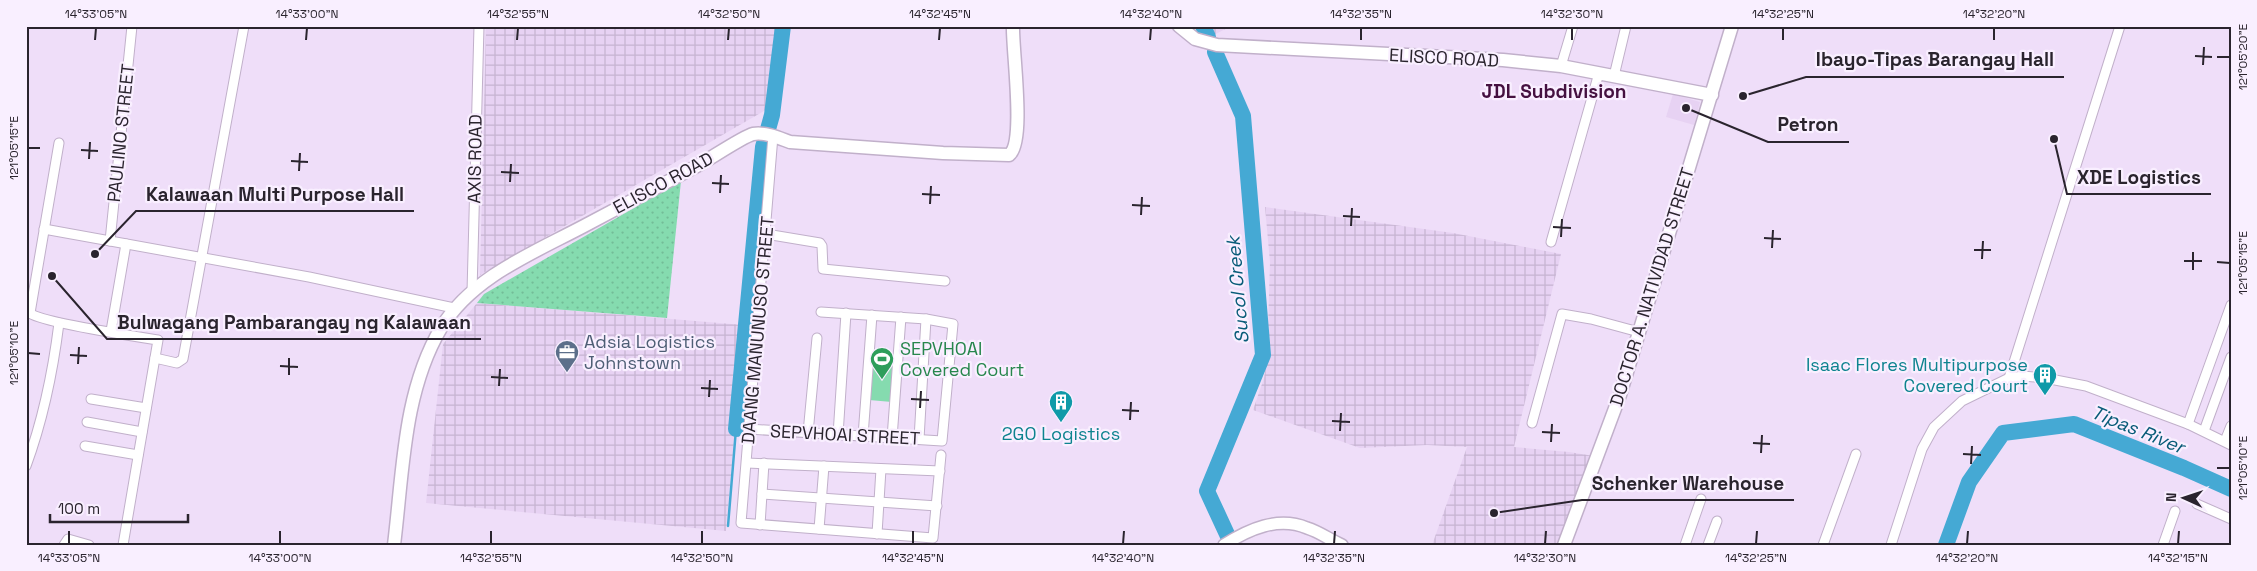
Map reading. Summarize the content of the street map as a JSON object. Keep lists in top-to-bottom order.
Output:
{
  "streets": {
    "main road": ["ELISCO ROAD", "DOCTOR A. NATIVIDAD STREET"],
    "street": [
      "PAULINO STREET",
      "AXIS ROAD",
      "DAANG MANUNUSO STREET",
      "SEPVHOAI STREET"
    ]
  },
  "crossings": [
    ["ELISCO ROAD", "AXIS ROAD"],
    ["ELISCO ROAD", "DOCTOR A. NATIVIDAD STREET"],
    ["ELISCO ROAD", "DAANG MANUNUSO STREET"],
    ["DAANG MANUNUSO STREET", "SEPVHOAI STREET"]
  ],
  "districts": ["JDL Subdivision"],
  "water": ["Sucol Creek", "Tipas River"],
  "places": {
    "other": [
      "Ibayo-Tipas Barangay Hall",
      "Petron",
      "XDE Logistics",
      "Kalawaan Multi Purpose Hall",
      "Bulwagang Pambarangay ng Kalawaan",
      "Schenker Warehouse"
    ],
    "office": ["Adsia Logistics Johnstown"],
    "sports": ["SEPVHOAI Covered Court"],
    "building": ["Isaac Flores Multipurpose Covered Court", "2GO Logistics"]
  },
  "scale_bar": "100 m",
  "north": "left",
  "coordinates": [
    "14°33'05\"N",
    "14°33'00\"N",
    "14°32'55\"N",
    "14°32'50\"N",
    "14°32'45\"N",
    "14°32'40\"N",
    "14°32'35\"N",
    "14°32'30\"N",
    "14°32'25\"N",
    "14°32'20\"N",
    "121°05'20\"E",
    "121°05'15\"E",
    "121°05'10\"E",
    "14°32'15\"N"
  ]
}
